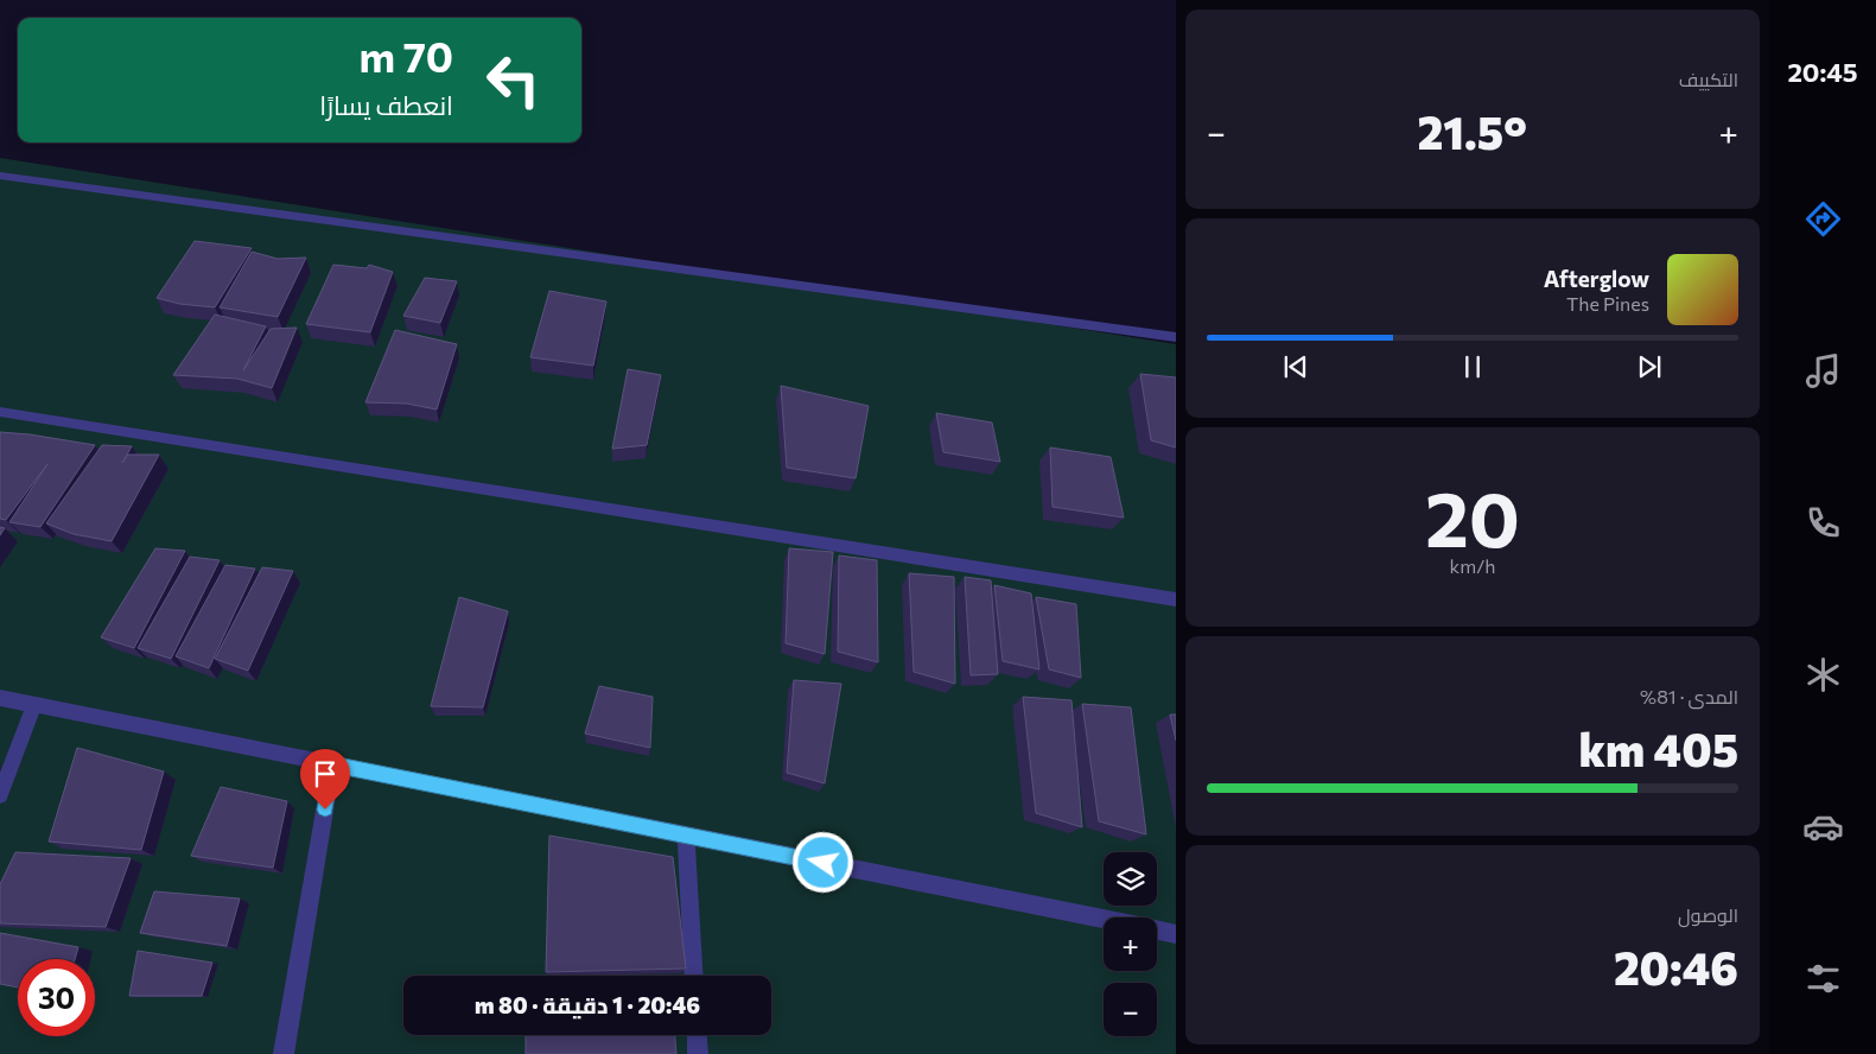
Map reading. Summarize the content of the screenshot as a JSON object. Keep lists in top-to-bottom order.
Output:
{
  "page": {
    "tabs": "20:45",
    "tile": [
      "التكييف",
      ["20", "km/h"],
      ["المدى · 81%", "405 km"],
      ["الوصول", "20:46"]
    ],
    "turn": ["70 m", "انعطف يسارًا"],
    "heat": ["−", "21.5°", "+"],
    "song": ["Afterglow", "The Pines"],
    "map_buttons": ["+", "−"],
    "limit": "30",
    "trip": "20:46 · 1 دقيقة · 80 m"
  }
}
